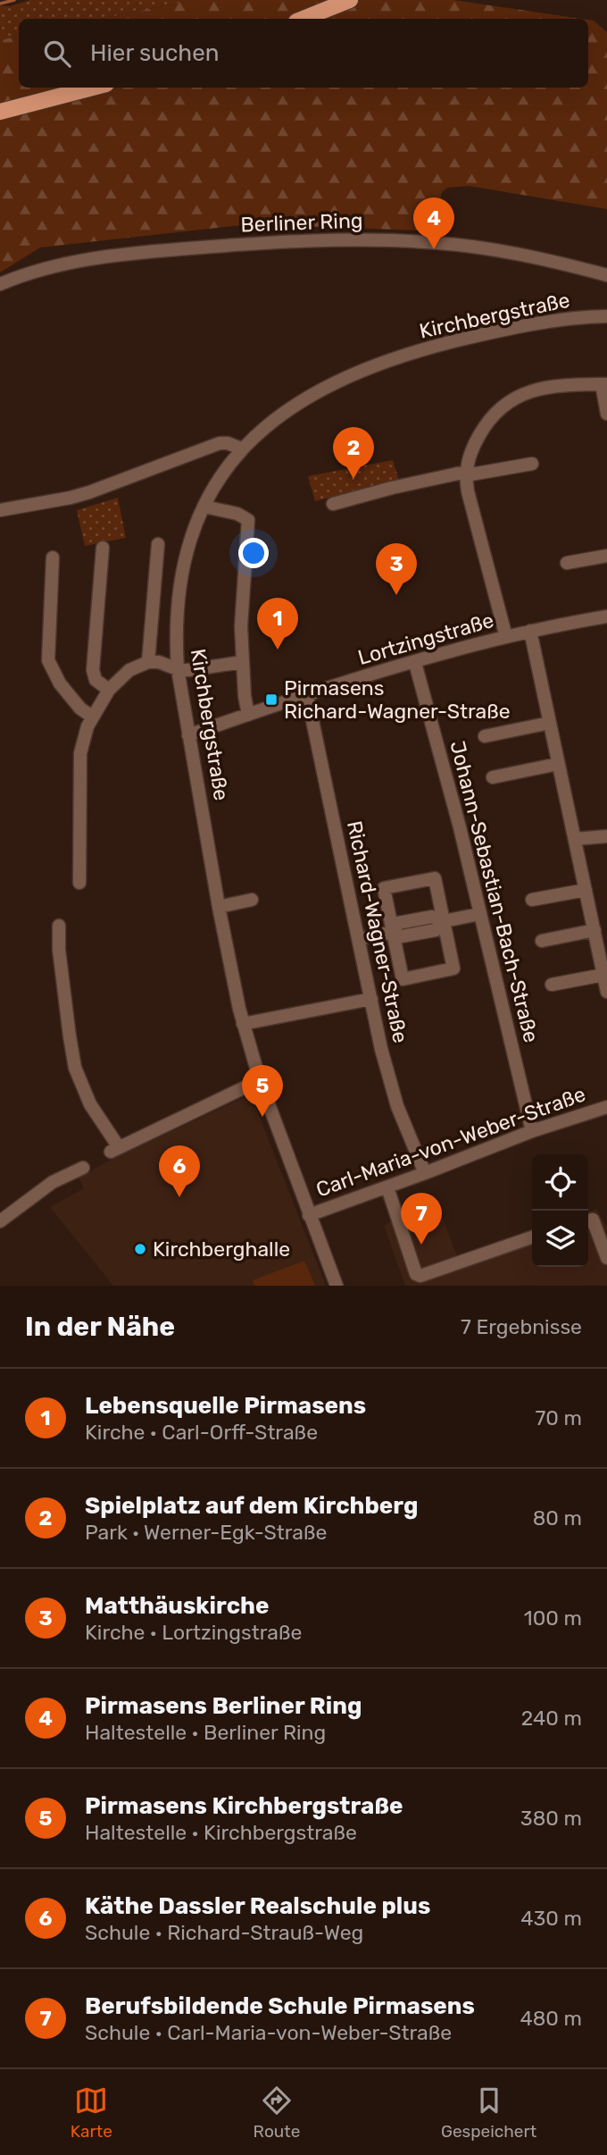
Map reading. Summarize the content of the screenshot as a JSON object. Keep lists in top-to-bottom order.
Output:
{
  "streets": {
    "street": [
      "Berliner Ring",
      "Kirchbergstraße",
      "Lortzingstraße",
      "Johann-Sebastian-Bach-Straße",
      "Richard-Wagner-Straße",
      "Carl-Maria-von-Weber-Straße"
    ]
  },
  "crossings": [
    ["Kirchbergstraße", "Lortzingstraße"],
    ["Kirchbergstraße", "Carl-Maria-von-Weber-Straße"],
    ["Lortzingstraße", "Johann-Sebastian-Bach-Straße"],
    ["Lortzingstraße", "Richard-Wagner-Straße"],
    ["Johann-Sebastian-Bach-Straße", "Carl-Maria-von-Weber-Straße"],
    ["Richard-Wagner-Straße", "Carl-Maria-von-Weber-Straße"]
  ],
  "places": {
    "transit": ["Pirmasens Richard-Wagner-Straße"],
    "other": ["Kirchberghalle"]
  },
  "page": {
    "search": "Hier suchen",
    "pins": [
      "4",
      "2",
      "3",
      "1",
      "5",
      "6",
      "7"
    ],
    "heading": ["In der Nähe", "7 Ergebnisse"],
    "list": [
      {
        "mark": "1",
        "name": "Lebensquelle Pirmasens",
        "note": "Kirche · Carl-Orff-Straße",
        "value": "70 m"
      },
      {
        "mark": "2",
        "name": "Spielplatz auf dem Kirchberg",
        "note": "Park · Werner-Egk-Straße",
        "value": "80 m"
      },
      {
        "mark": "3",
        "name": "Matthäuskirche",
        "note": "Kirche · Lortzingstraße",
        "value": "100 m"
      },
      {
        "mark": "4",
        "name": "Pirmasens Berliner Ring",
        "note": "Haltestelle · Berliner Ring",
        "value": "240 m"
      },
      {
        "mark": "5",
        "name": "Pirmasens Kirchbergstraße",
        "note": "Haltestelle · Kirchbergstraße",
        "value": "380 m"
      },
      {
        "mark": "6",
        "name": "Käthe Dassler Realschule plus",
        "note": "Schule · Richard-Strauß-Weg",
        "value": "430 m"
      },
      {
        "mark": "7",
        "name": "Berufsbildende Schule Pirmasens",
        "note": "Schule · Carl-Maria-von-Weber-Straße",
        "value": "480 m"
      }
    ],
    "nav": ["Karte", "Route", "Gespeichert"]
  }
}
